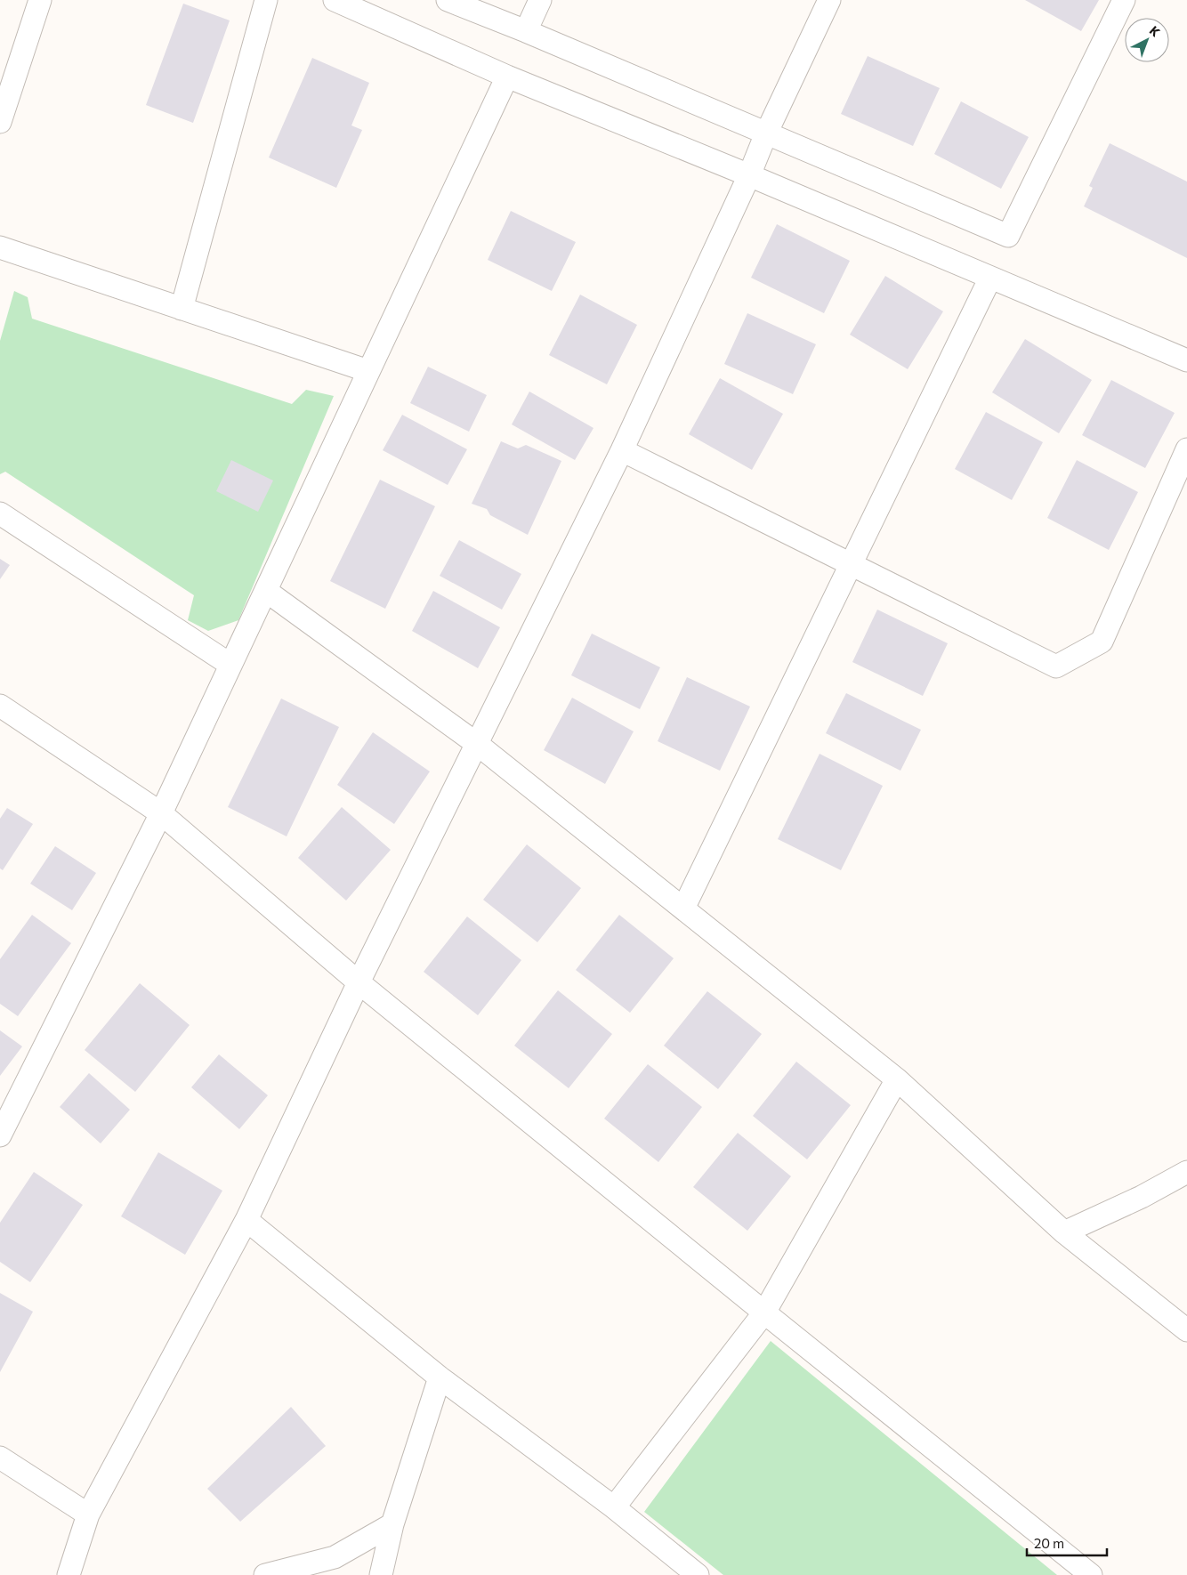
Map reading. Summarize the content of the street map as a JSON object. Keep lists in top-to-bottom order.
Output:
{
  "scale_bar": "20 m",
  "north": "top right"
}
